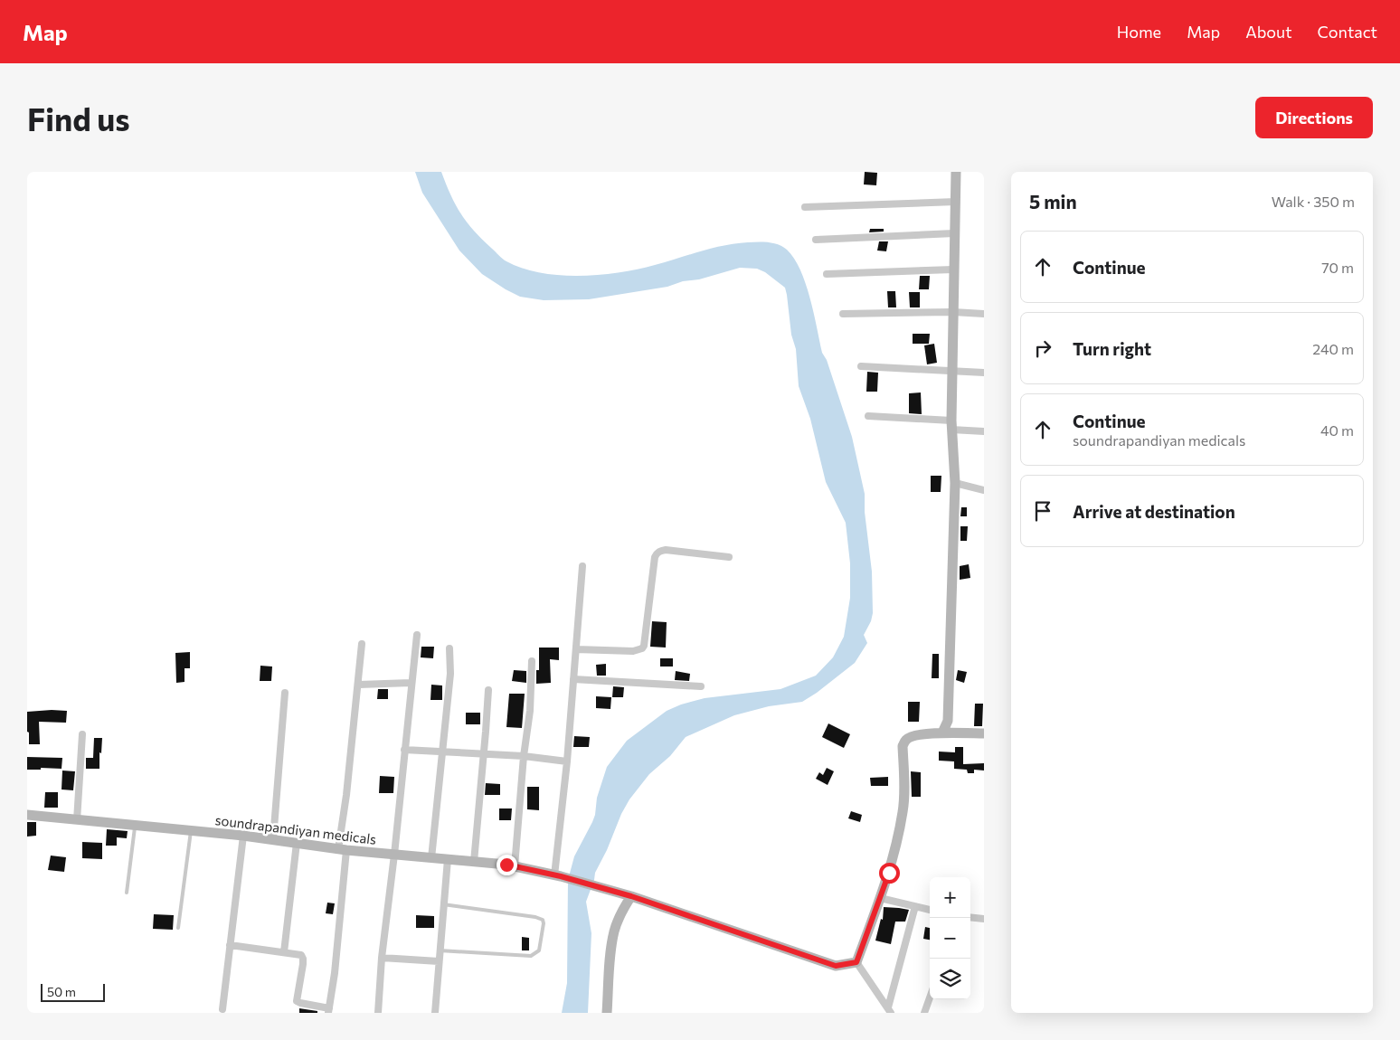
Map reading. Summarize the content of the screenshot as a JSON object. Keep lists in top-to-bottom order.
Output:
{
  "streets": {
    "main road": ["soundrapandiyan medicals"]
  },
  "scale_bar": "50 m",
  "page": {
    "header": "Map",
    "nav": [
      "Home",
      "Map",
      "About",
      "Contact"
    ],
    "buttons": "Directions",
    "title": "Find us",
    "heading": ["5 min", "Walk · 350 m"],
    "list": [
      ["Continue", "70 m"],
      ["Turn right", "240 m"],
      ["Continue", "soundrapandiyan medicals", "40 m"],
      "Arrive at destination"
    ],
    "map_buttons": ["+", "−"],
    "scale": "50 m"
  }
}
